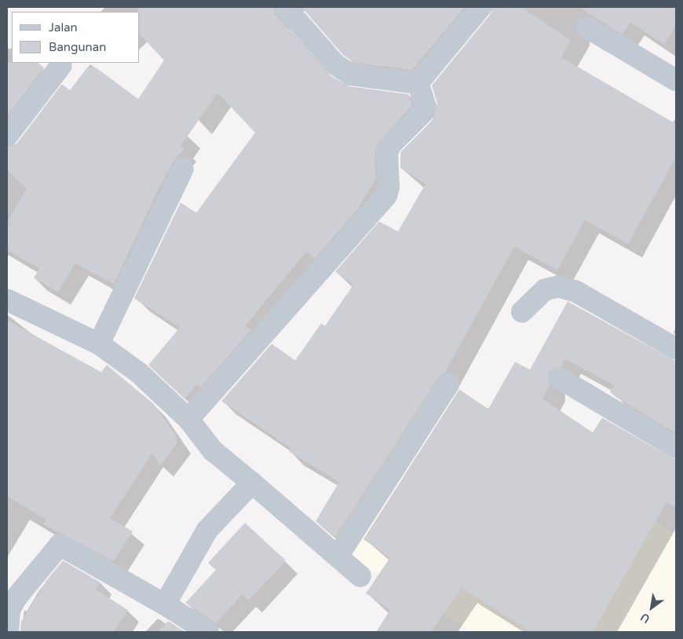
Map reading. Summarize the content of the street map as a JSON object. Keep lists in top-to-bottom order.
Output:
{
  "legend": ["Jalan", "Bangunan"],
  "north": "bottom left"
}
